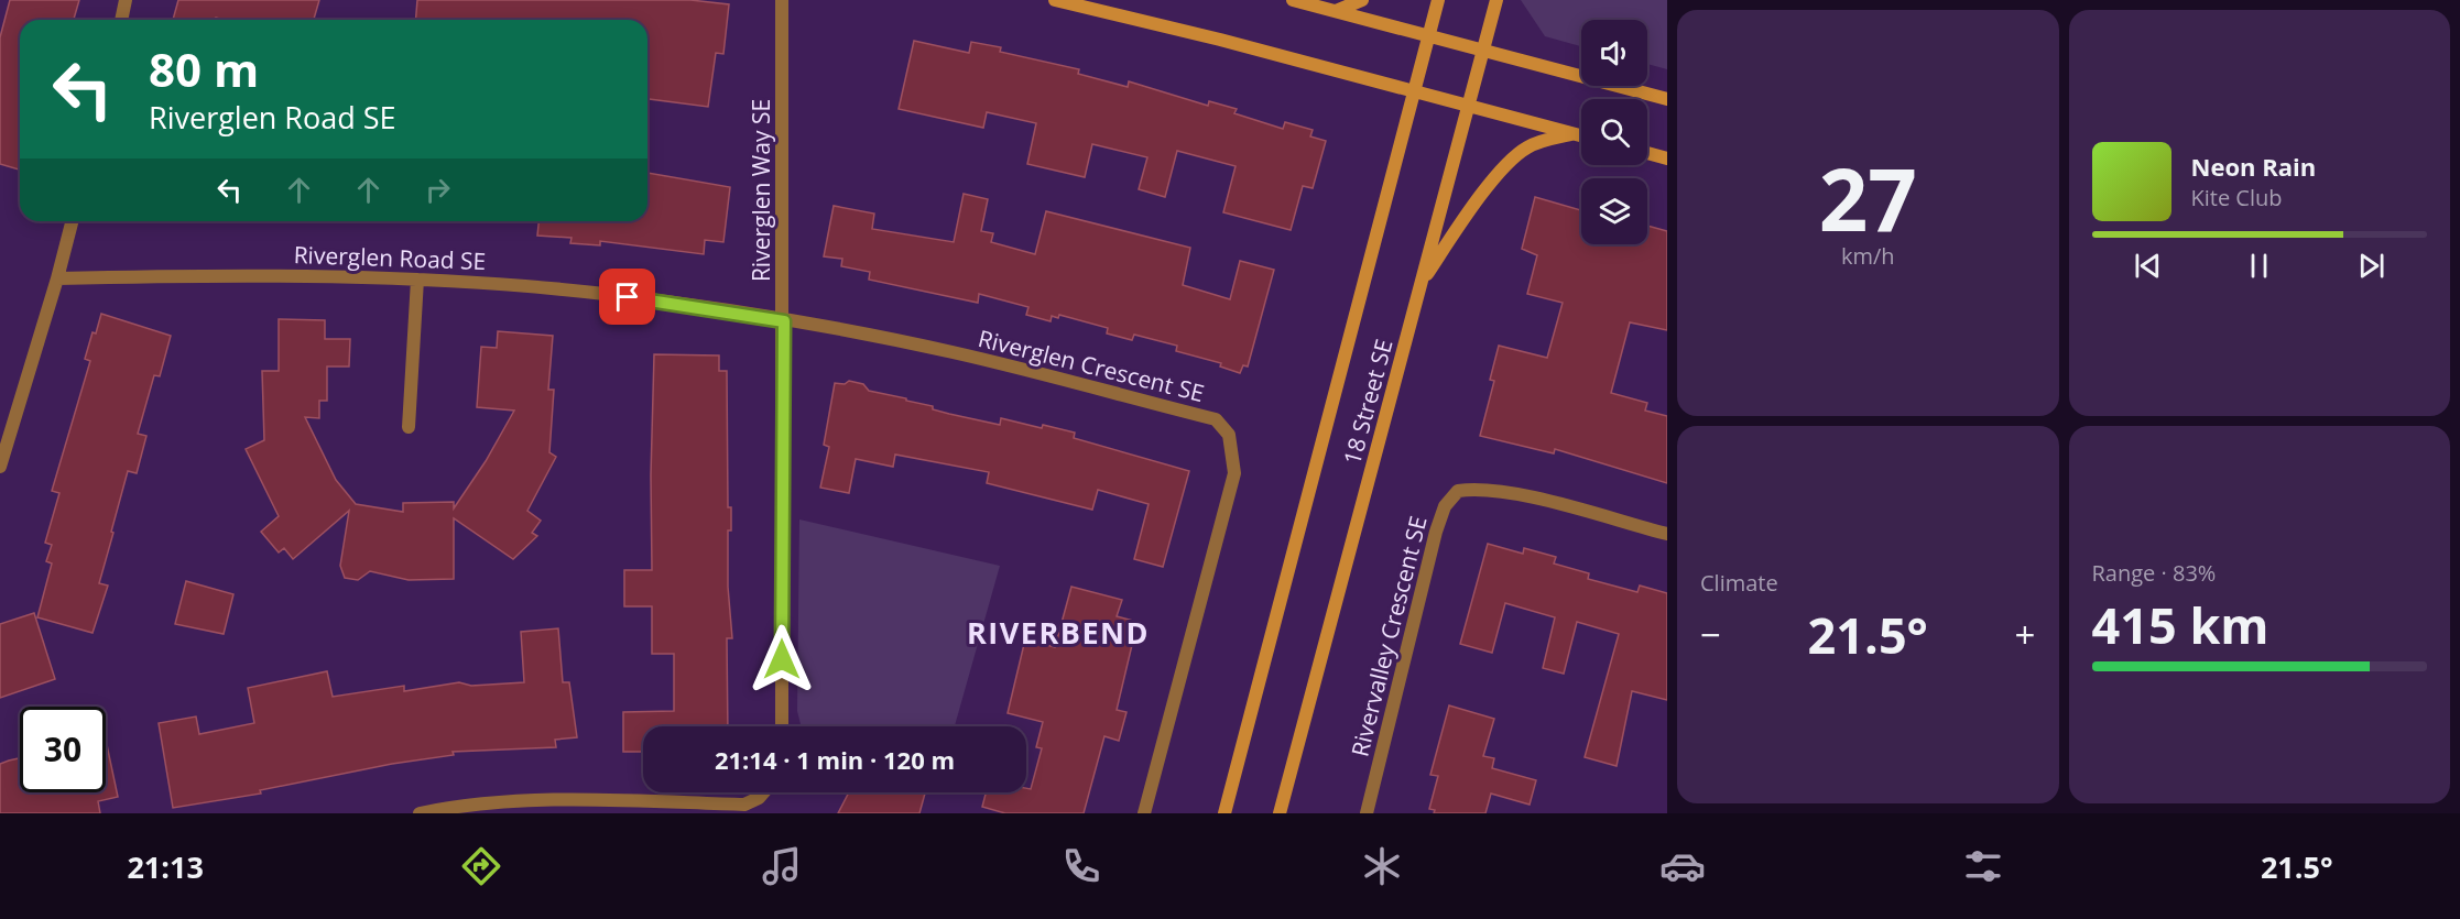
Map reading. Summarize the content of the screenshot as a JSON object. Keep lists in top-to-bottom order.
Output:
{
  "streets": {
    "main road": ["18 Street SE"],
    "street": [
      "Riverglen Way SE",
      "Riverglen Road SE",
      "Riverglen Crescent SE",
      "Rivervalley Crescent SE"
    ]
  },
  "crossings": [
    ["Riverglen Way SE", "Riverglen Road SE"],
    ["Riverglen Way SE", "Riverglen Crescent SE"],
    ["Riverglen Road SE", "Riverglen Crescent SE"]
  ],
  "districts": ["RIVERBEND"],
  "page": {
    "tile": [
      ["27", "km/h"],
      "Climate",
      ["Range · 83%", "415 km"]
    ],
    "turn": ["80 m", "Riverglen Road SE"],
    "song": ["Neon Rain", "Kite Club"],
    "heat": ["−", "21.5°", "+"],
    "limit": "30",
    "trip": "21:14 · 1 min · 120 m",
    "tabs": ["21:13", "21.5°"]
  }
}
